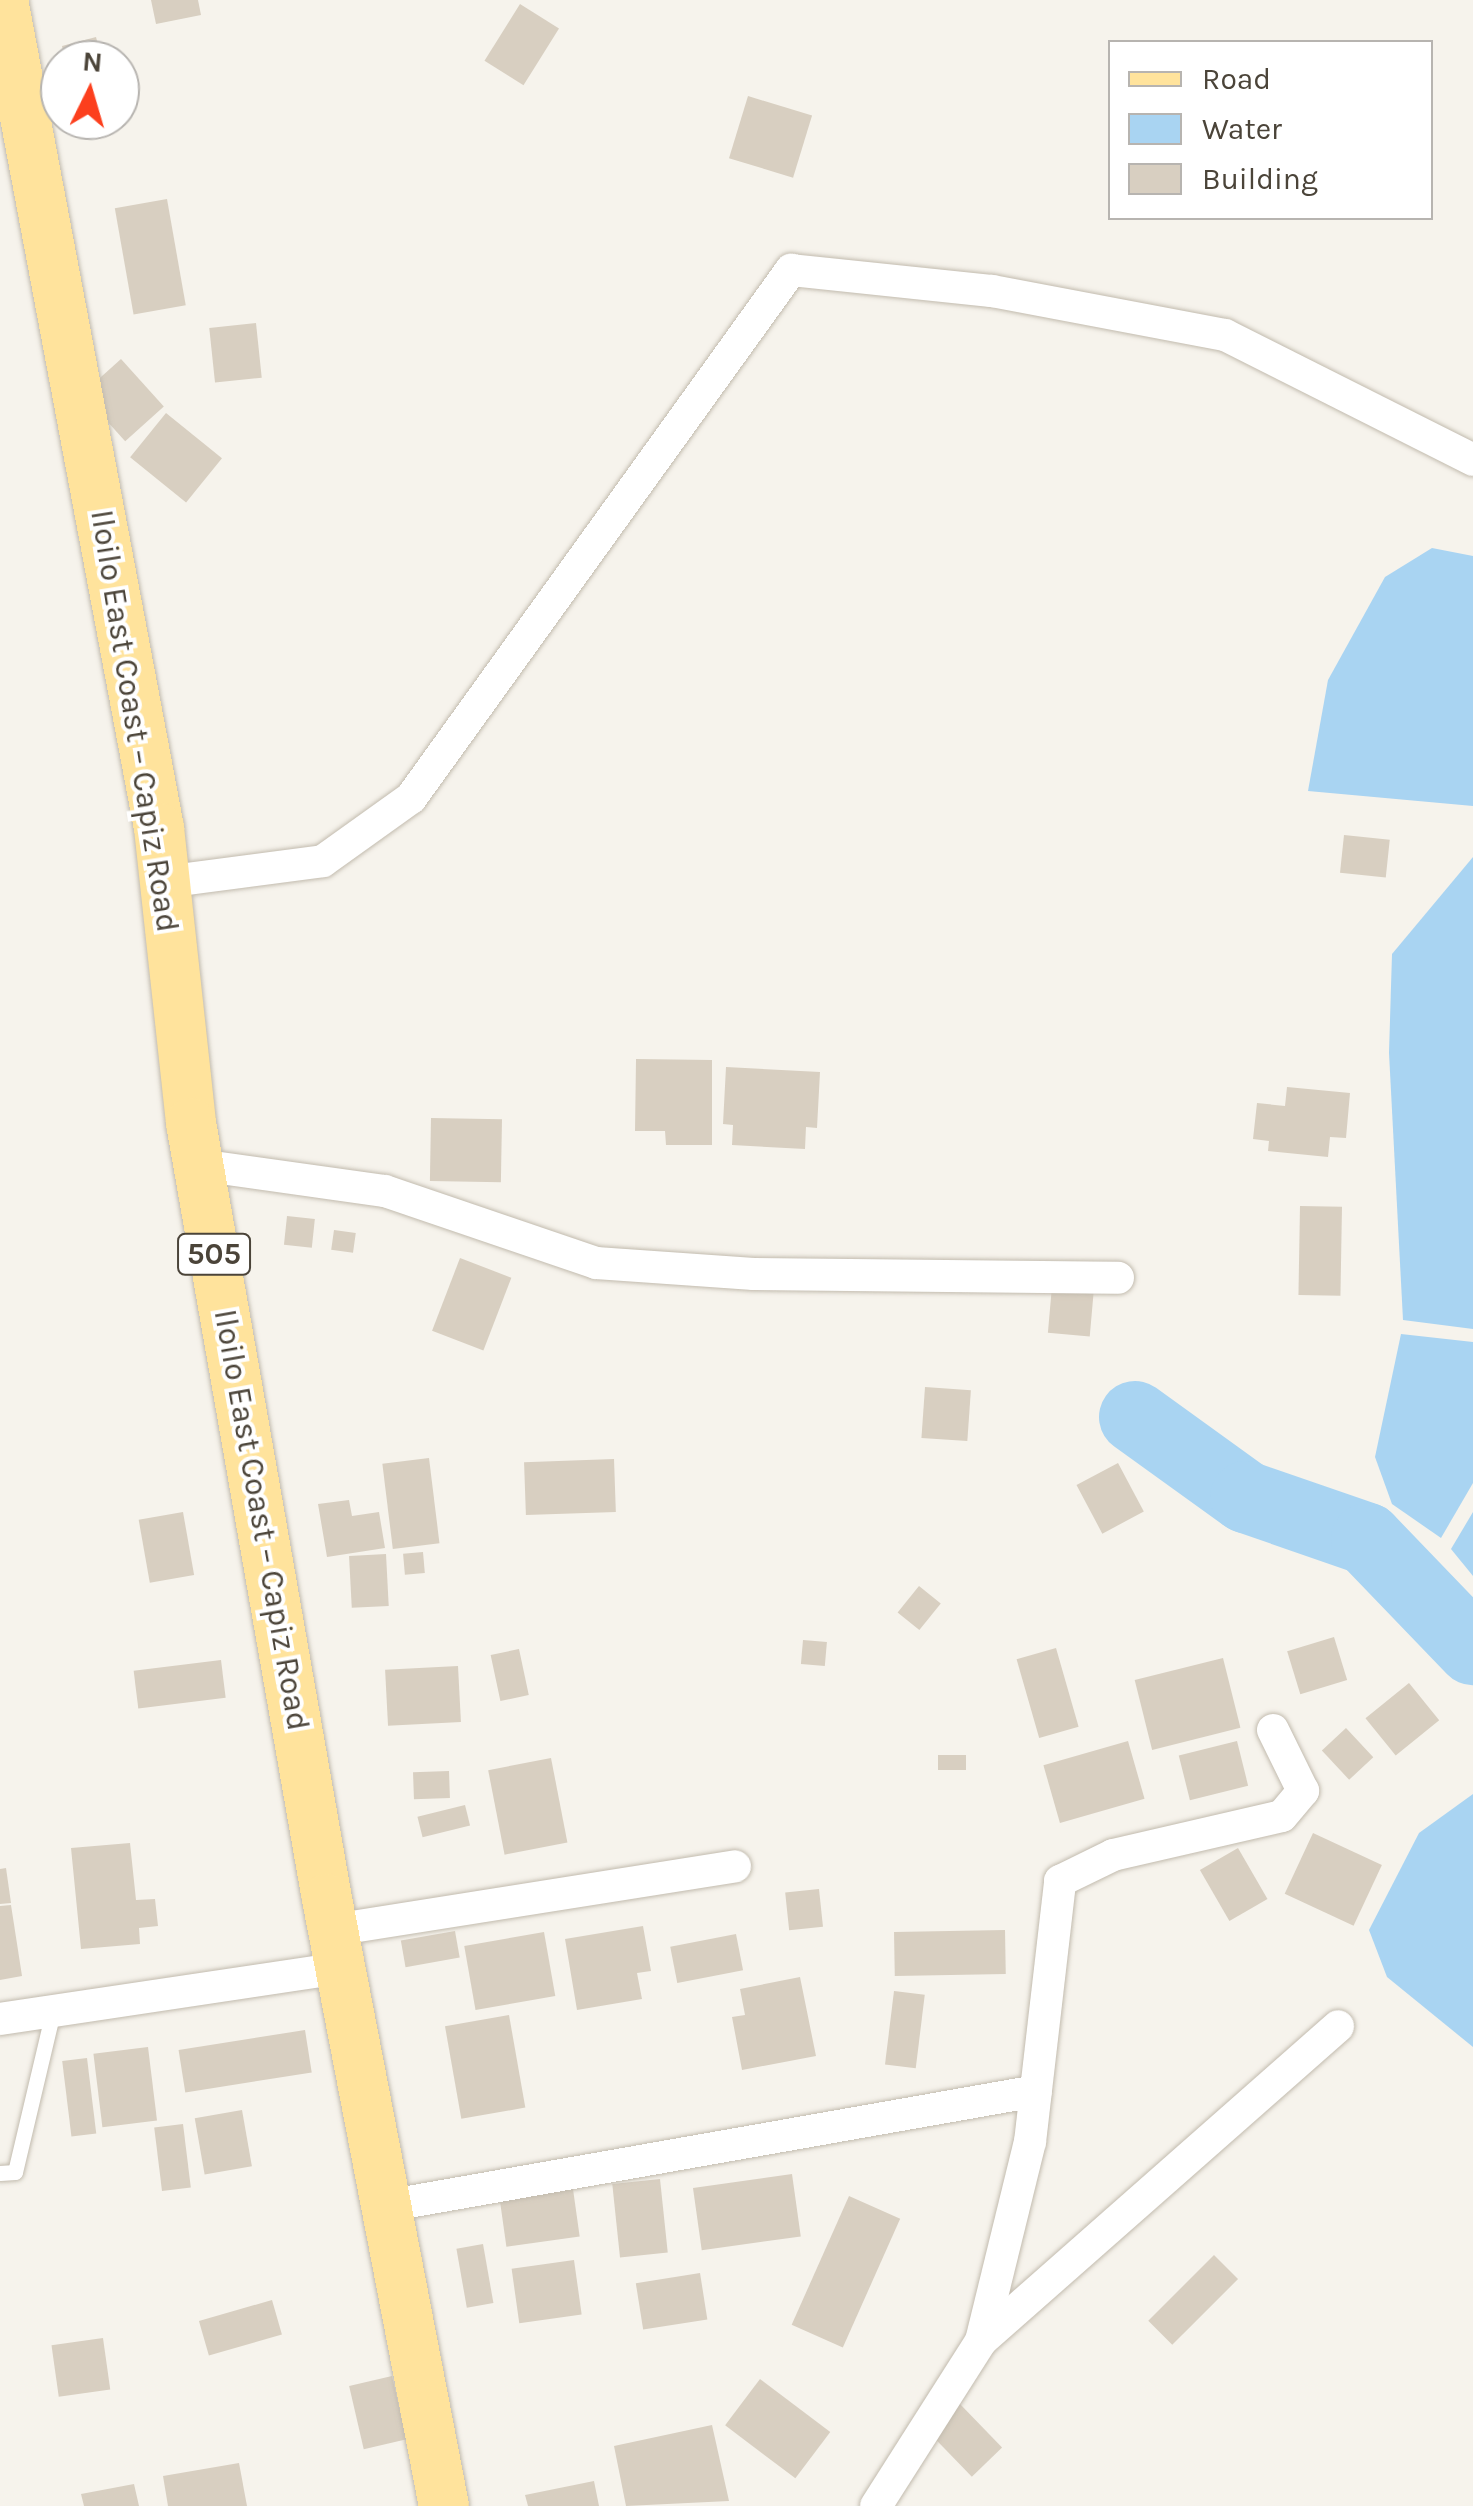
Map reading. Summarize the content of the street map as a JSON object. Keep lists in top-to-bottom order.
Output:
{
  "streets": {
    "main road": ["Iloilo East Coast – Capiz Road", "505"]
  },
  "legend": ["Road", "Water", "Building"],
  "north": "top"
}
